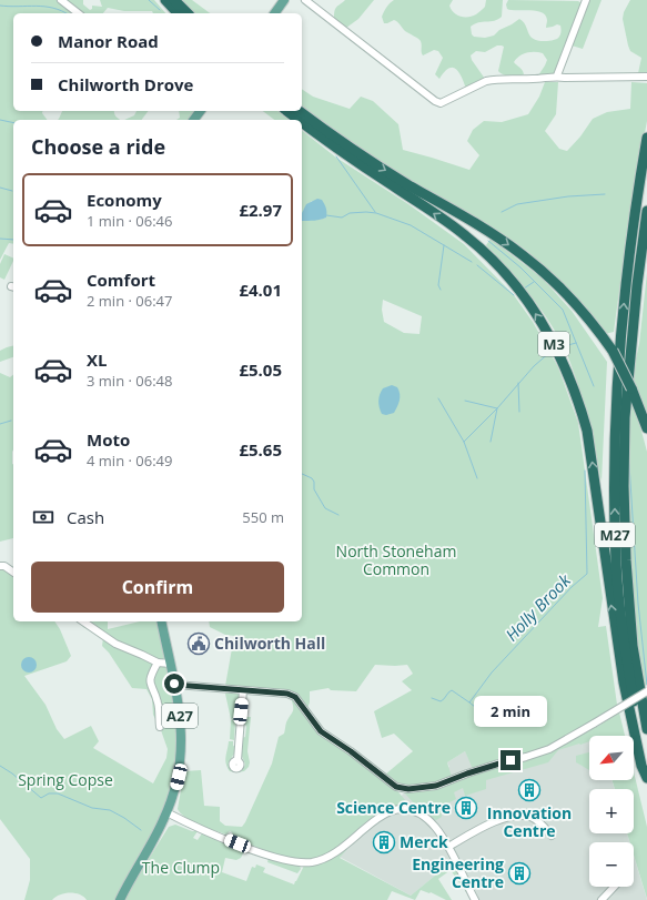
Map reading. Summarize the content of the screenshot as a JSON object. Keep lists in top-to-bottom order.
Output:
{
  "streets": {
    "highway": ["M3", "M27"],
    "main road": ["A27"]
  },
  "water": ["Holly Brook"],
  "parks": ["North Stoneham Common", "Spring Copse", "The Clump"],
  "places": {
    "public building": ["Chilworth Hall"],
    "building": [
      "Innovation Centre",
      "Science Centre",
      "Merck",
      "Engineering Centre"
    ]
  },
  "north": "bottom left",
  "page": {
    "banner": ["Manor Road", "Chilworth Drove"],
    "heading": "Choose a ride",
    "list": [
      {
        "name": "Economy",
        "note": "1 min · 06:46",
        "value": "£2.97"
      },
      {
        "name": "Comfort",
        "note": "2 min · 06:47",
        "value": "£4.01"
      },
      {
        "name": "XL",
        "note": "3 min · 06:48",
        "value": "£5.05"
      },
      {
        "name": "Moto",
        "note": "4 min · 06:49",
        "value": "£5.65"
      }
    ],
    "pay": ["Cash", "550 m"],
    "buttons": "Confirm",
    "bubble": "2 min",
    "map_buttons": ["+", "−"]
  }
}
